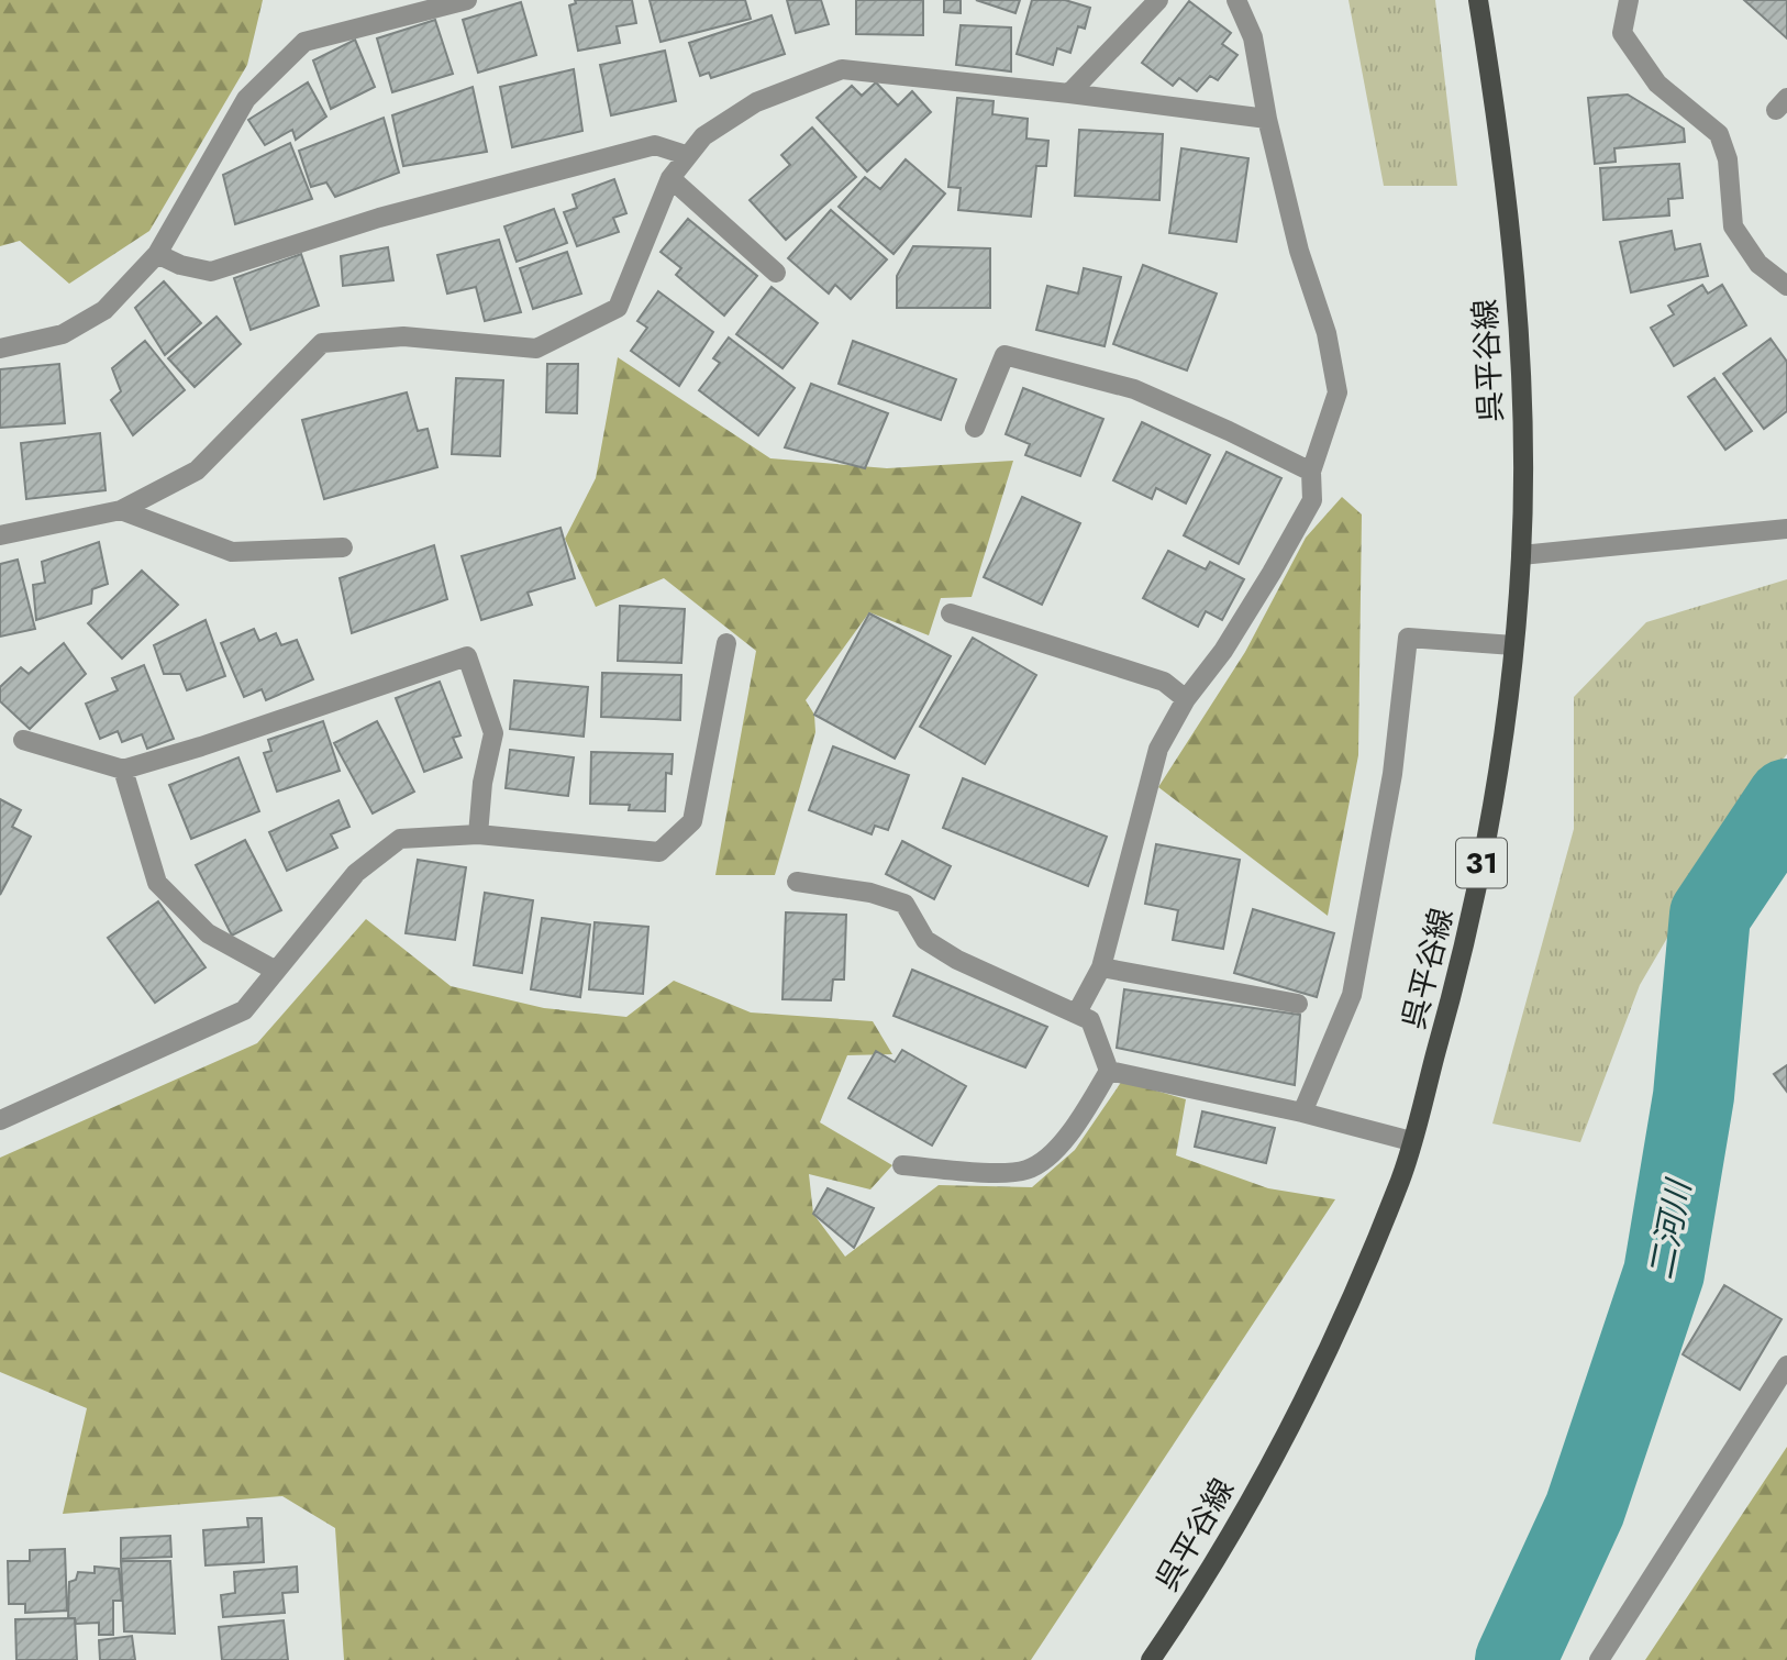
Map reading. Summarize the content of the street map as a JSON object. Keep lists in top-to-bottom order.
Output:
{
  "streets": {
    "main road": ["呉平谷線", "31"]
  },
  "water": ["二河川"]
}
